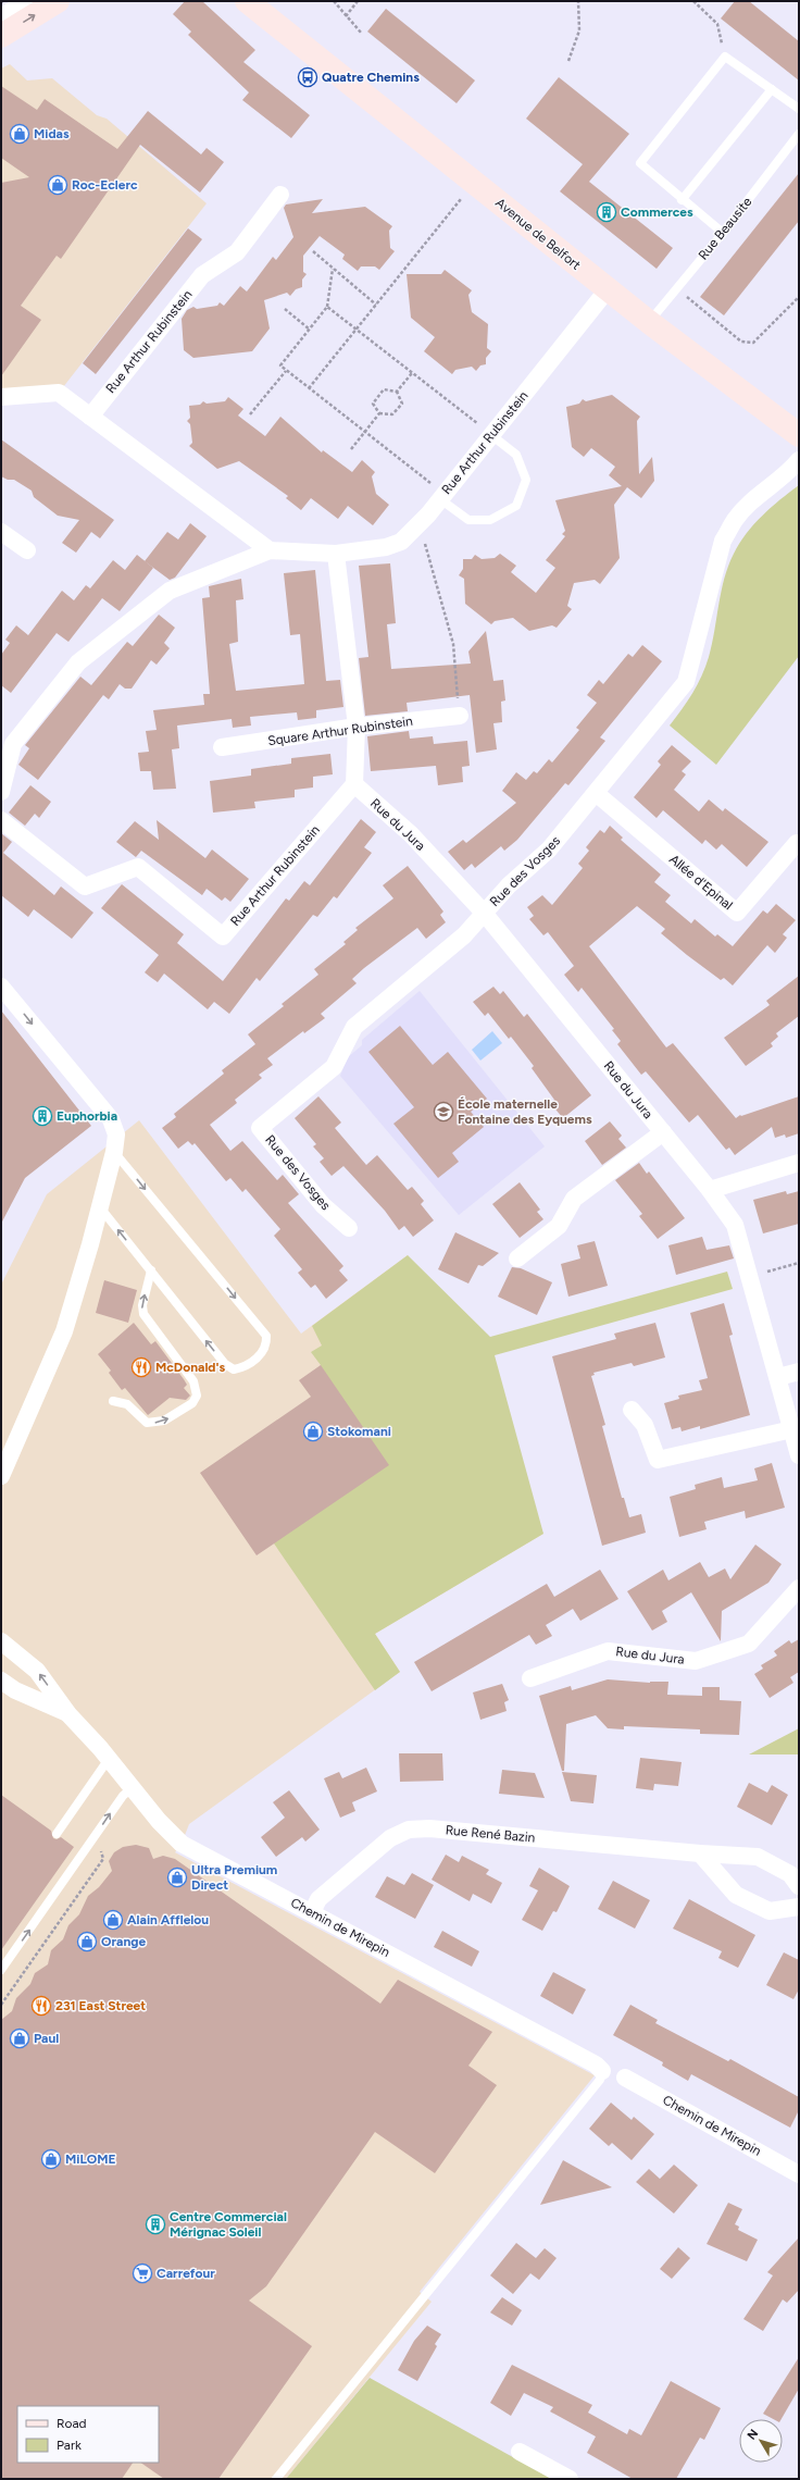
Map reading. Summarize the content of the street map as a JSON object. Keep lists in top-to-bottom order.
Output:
{
  "streets": {
    "main road": ["Avenue de Belfort"],
    "street": [
      "Rue Arthur Rubinstein",
      "Square Arthur Rubinstein",
      "Rue du Jura",
      "Rue des Vosges",
      "Allée d'Epinal",
      "Rue René Bazin",
      "Chemin de Mirepin"
    ],
    "lane": ["Rue Beausite"]
  },
  "crossings": [
    ["Rue Beausite", "Avenue de Belfort"],
    ["Avenue de Belfort", "Rue Arthur Rubinstein"],
    ["Rue Arthur Rubinstein", "Rue du Jura"],
    ["Rue du Jura", "Rue des Vosges"],
    ["Rue des Vosges", "Allée d'Epinal"],
    ["Rue René Bazin", "Chemin de Mirepin"]
  ],
  "places": {
    "bus stop": ["Quatre Chemins"],
    "shop": [
      "Midas",
      "Roc-Eclerc",
      "Stokomani",
      "Ultra Premium Direct",
      "Alain Afflelou",
      "Orange",
      "Paul",
      "MiLOME"
    ],
    "building": ["Commerces", "Euphorbia", "Centre Commercial Mérignac Soleil"],
    "school or university": ["École maternelle Fontaine des Eyquems"],
    "restaurant": ["McDonald's", "231 East Street"],
    "supermarket": ["Carrefour"]
  },
  "legend": ["Road", "Park"],
  "north": "top left"
}
